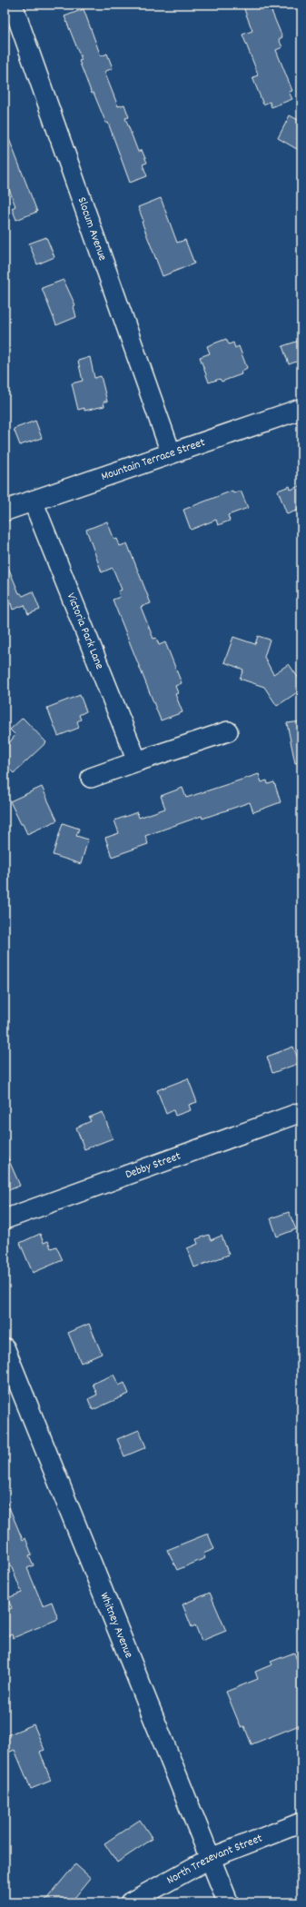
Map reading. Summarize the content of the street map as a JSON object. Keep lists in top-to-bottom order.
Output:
{
  "streets": {
    "main road": ["Mountain Terrace Street", "Whitney Avenue"],
    "street": [
      "Slocum Avenue",
      "Victoria Park Lane",
      "Debby Street",
      "North Trezevant Street"
    ]
  },
  "crossings": [
    ["Slocum Avenue", "Mountain Terrace Street"],
    ["Mountain Terrace Street", "Victoria Park Lane"],
    ["Whitney Avenue", "North Trezevant Street"]
  ]
}
